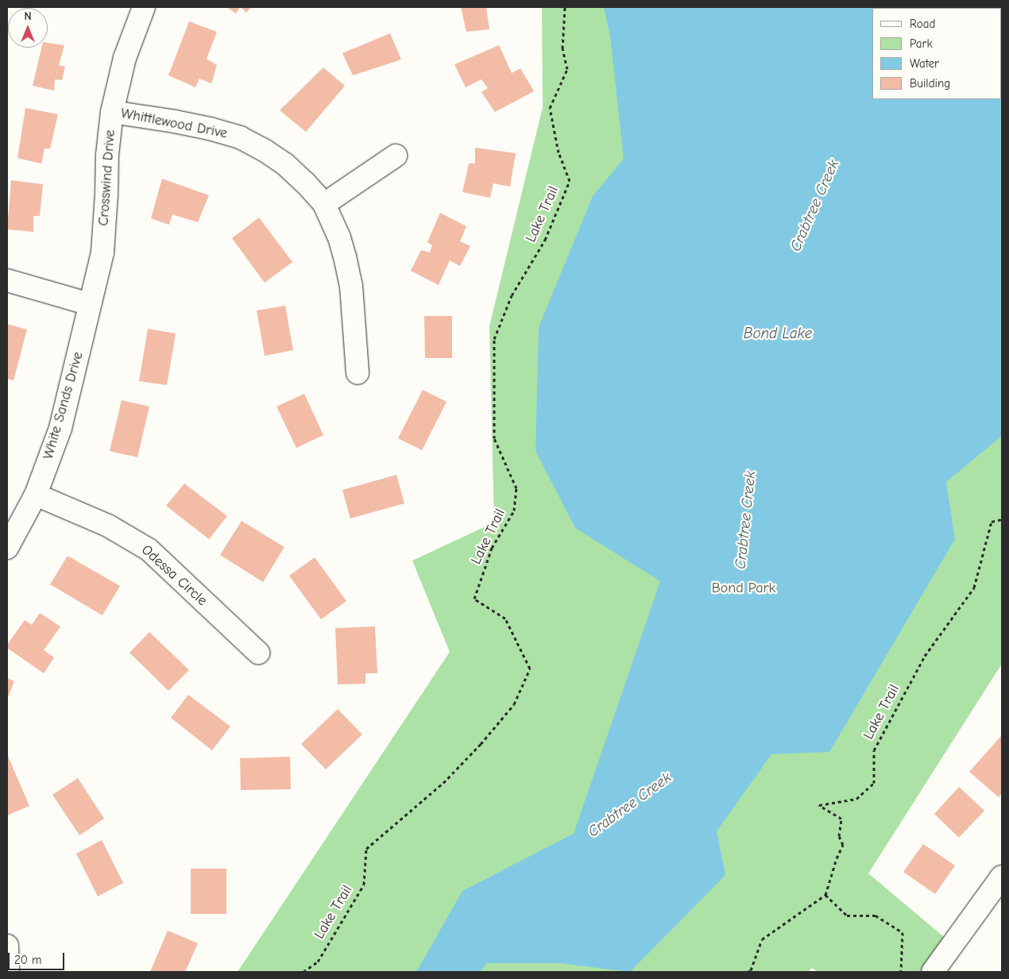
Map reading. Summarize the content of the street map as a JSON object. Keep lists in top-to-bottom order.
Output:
{
  "streets": {
    "street": [
      "Whittlewood Drive",
      "Crosswind Drive",
      "White Sands Drive",
      "Odessa Circle"
    ],
    "path": ["Lake Trail"]
  },
  "crossings": [
    ["Whittlewood Drive", "Crosswind Drive"],
    ["Crosswind Drive", "White Sands Drive"],
    ["White Sands Drive", "Odessa Circle"]
  ],
  "water": ["Crabtree Creek", "Bond Lake"],
  "parks": ["Bond Park"],
  "legend": [
    "Road",
    "Park",
    "Water",
    "Building"
  ],
  "scale_bar": "20 m",
  "north": "top"
}
